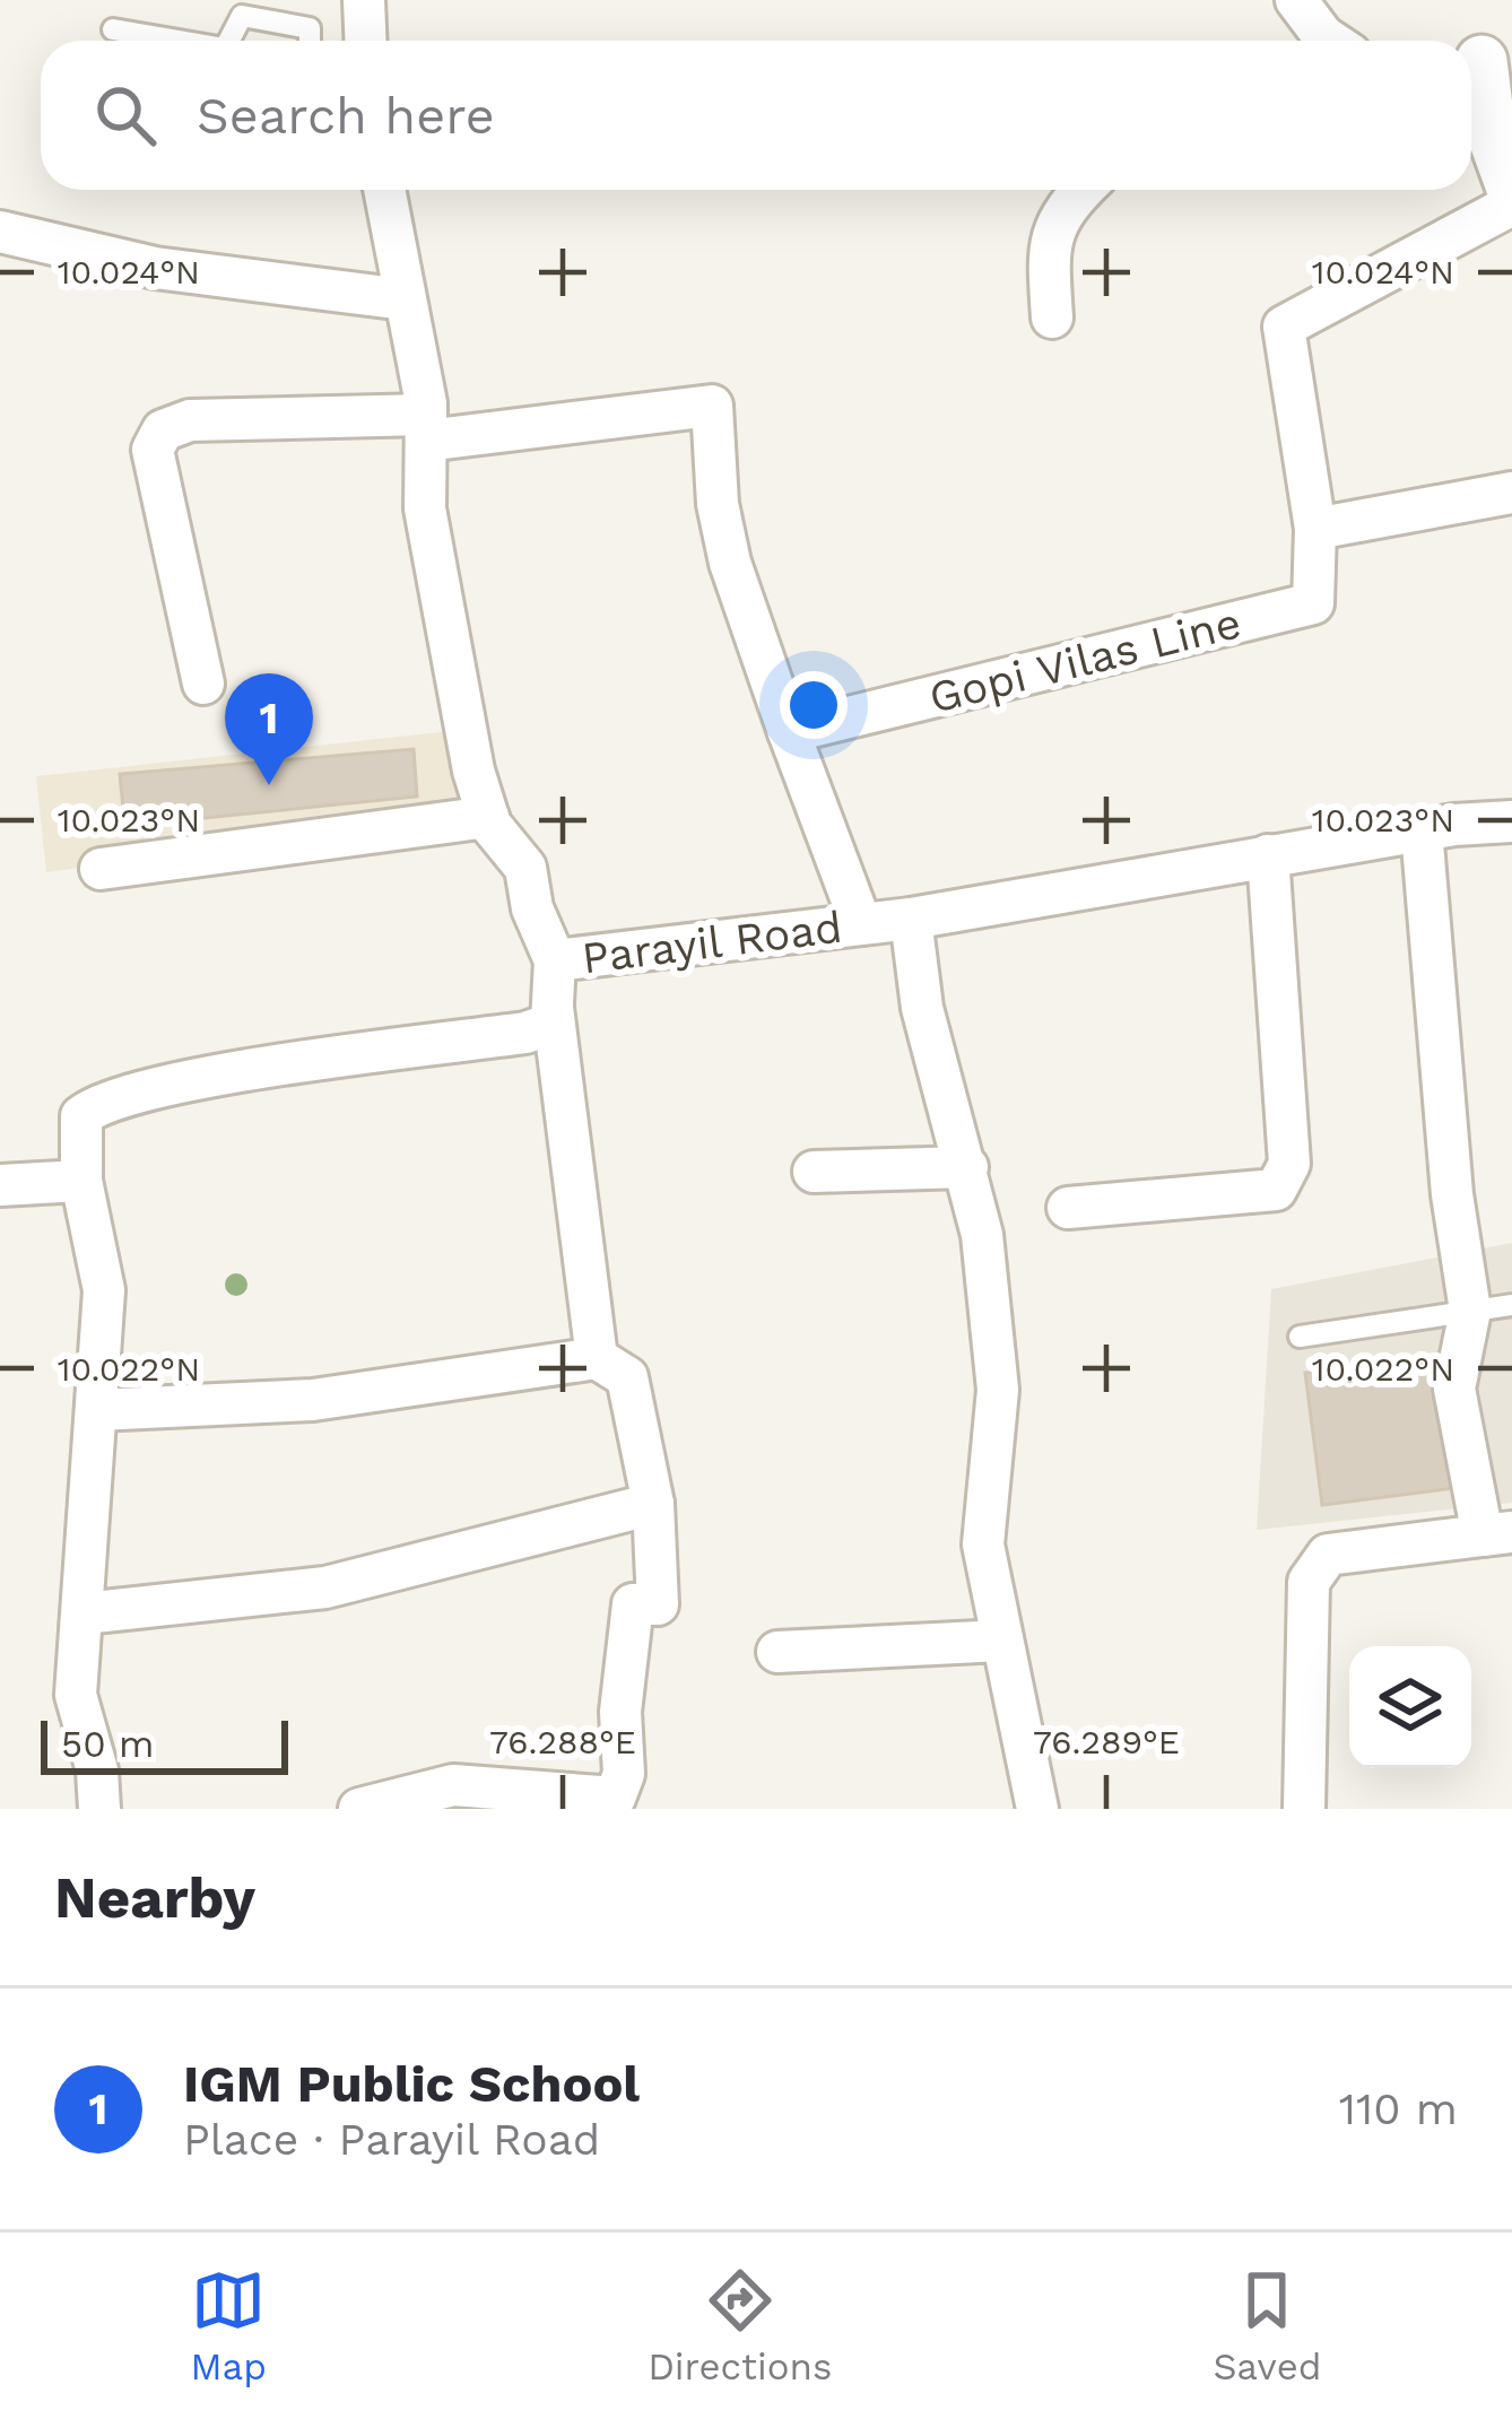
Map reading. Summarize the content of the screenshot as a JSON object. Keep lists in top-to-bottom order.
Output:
{
  "streets": {
    "street": ["Gopi Vilas Line", "Parayil Road"]
  },
  "scale_bar": "50 m",
  "page": {
    "search": "Search here",
    "pins": "1",
    "scale": "50 m",
    "heading": "Nearby",
    "list": [
      {
        "mark": "1",
        "name": "IGM Public School",
        "note": "Place · Parayil Road",
        "value": "110 m"
      }
    ],
    "nav": ["Map", "Directions", "Saved"]
  },
  "coordinates": [
    "10.024°N",
    "10.023°N",
    "10.022°N",
    "76.288°E",
    "76.289°E"
  ]
}
